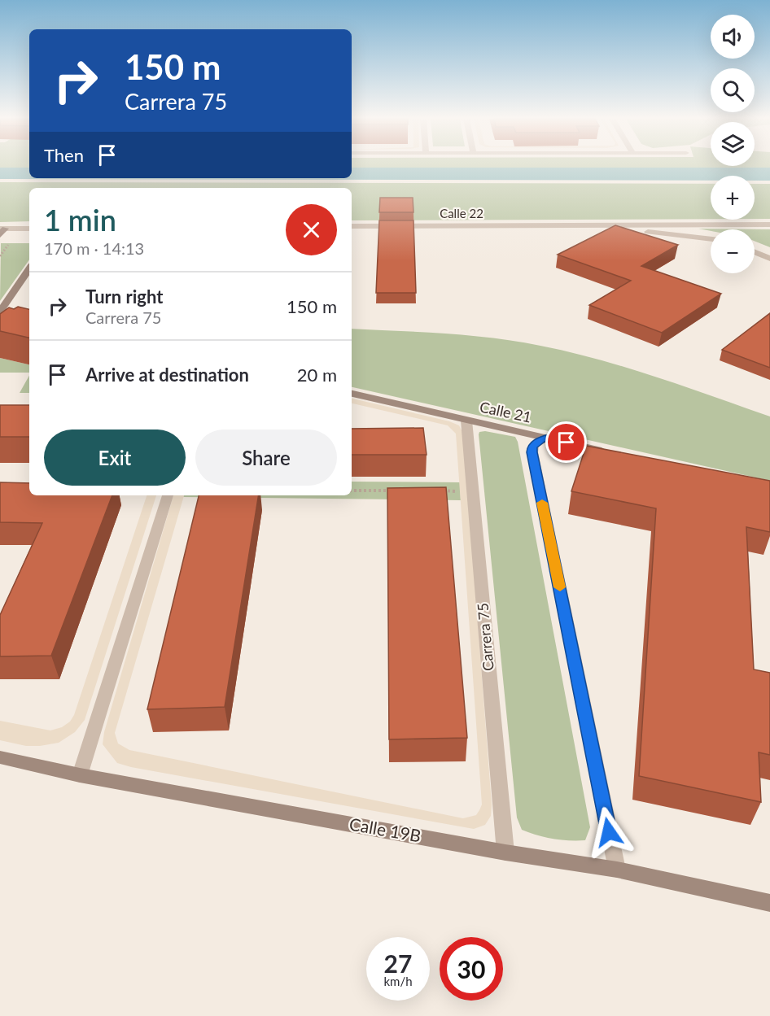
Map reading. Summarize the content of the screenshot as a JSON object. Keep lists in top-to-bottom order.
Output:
{
  "streets": {
    "street": [
      "Calle 22",
      "Calle 21",
      "Carrera 75",
      "Calle 19B"
    ]
  },
  "crossings": [
    ["Calle 21", "Carrera 75"],
    ["Carrera 75", "Calle 19B"]
  ],
  "page": {
    "map_buttons": ["+", "−"],
    "turn": ["150 m", "Carrera 75"],
    "then": "Then",
    "heading": ["1 min", "170 m · 14:13"],
    "list": [
      {
        "name": "Turn right",
        "note": "Carrera 75",
        "value": "150 m"
      },
      {
        "name": "Arrive at destination",
        "value": "20 m"
      }
    ],
    "buttons": ["Exit", "Share"],
    "speed": "27 km/h",
    "limit": "30"
  }
}
